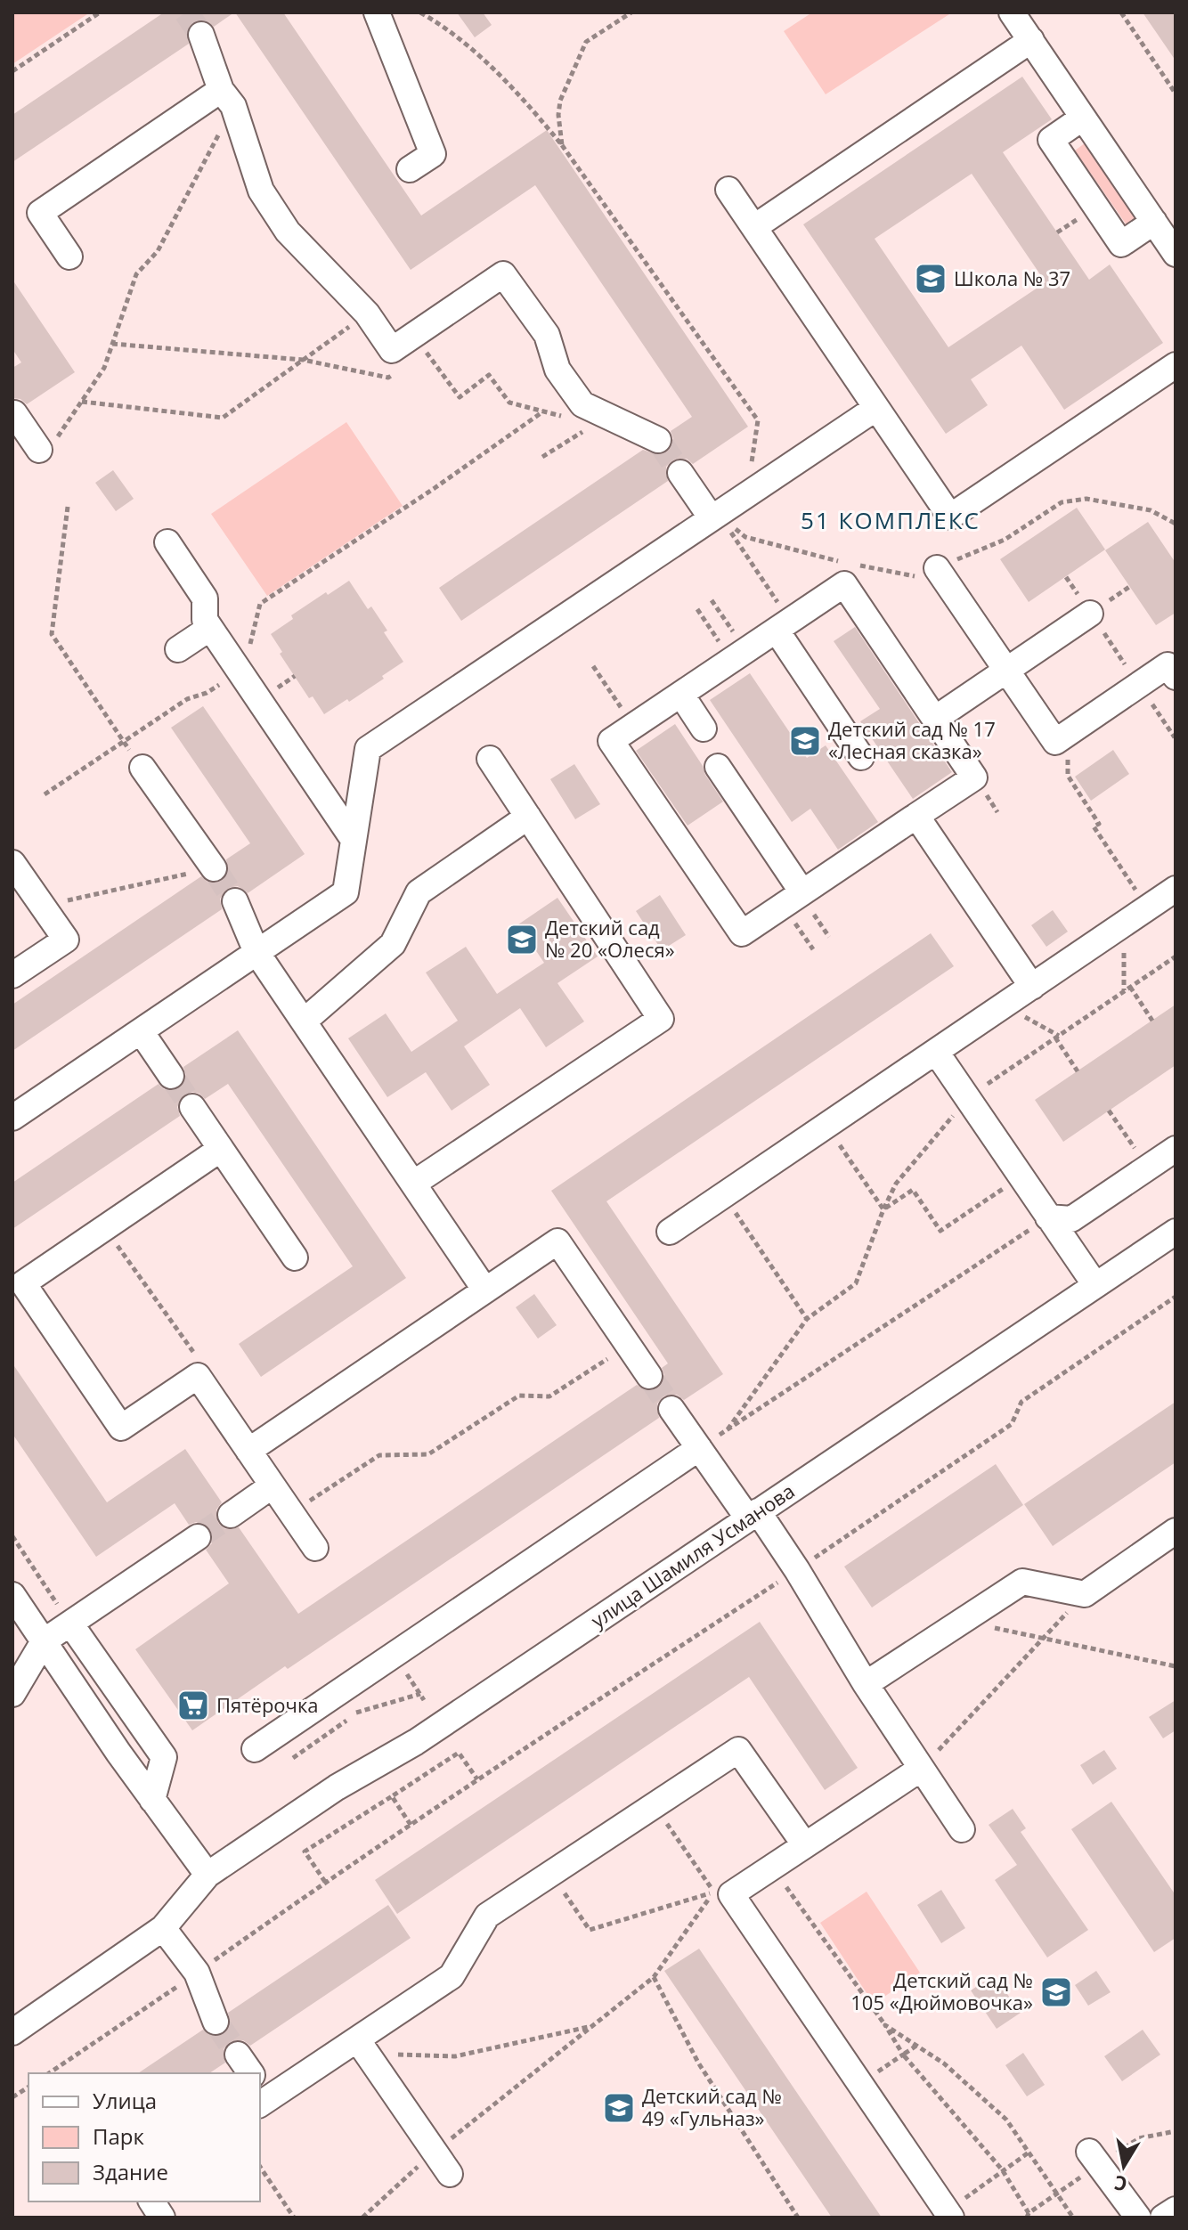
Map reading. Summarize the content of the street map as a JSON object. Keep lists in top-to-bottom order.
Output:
{
  "streets": {
    "street": ["улица Шамиля Усманова"]
  },
  "districts": ["51 КОМПЛЕКС"],
  "places": {
    "school or university": [
      "Школа № 37",
      "Детский сад № 17 «Лесная сказка»",
      "Детский сад № 20 «Олеся»",
      "Детский сад № 105 «Дюймовочка»",
      "Детский сад № 49 «Гульназ»"
    ],
    "supermarket": ["Пятёрочка"]
  },
  "legend": ["Улица", "Парк", "Здание"],
  "north": "bottom"
}
